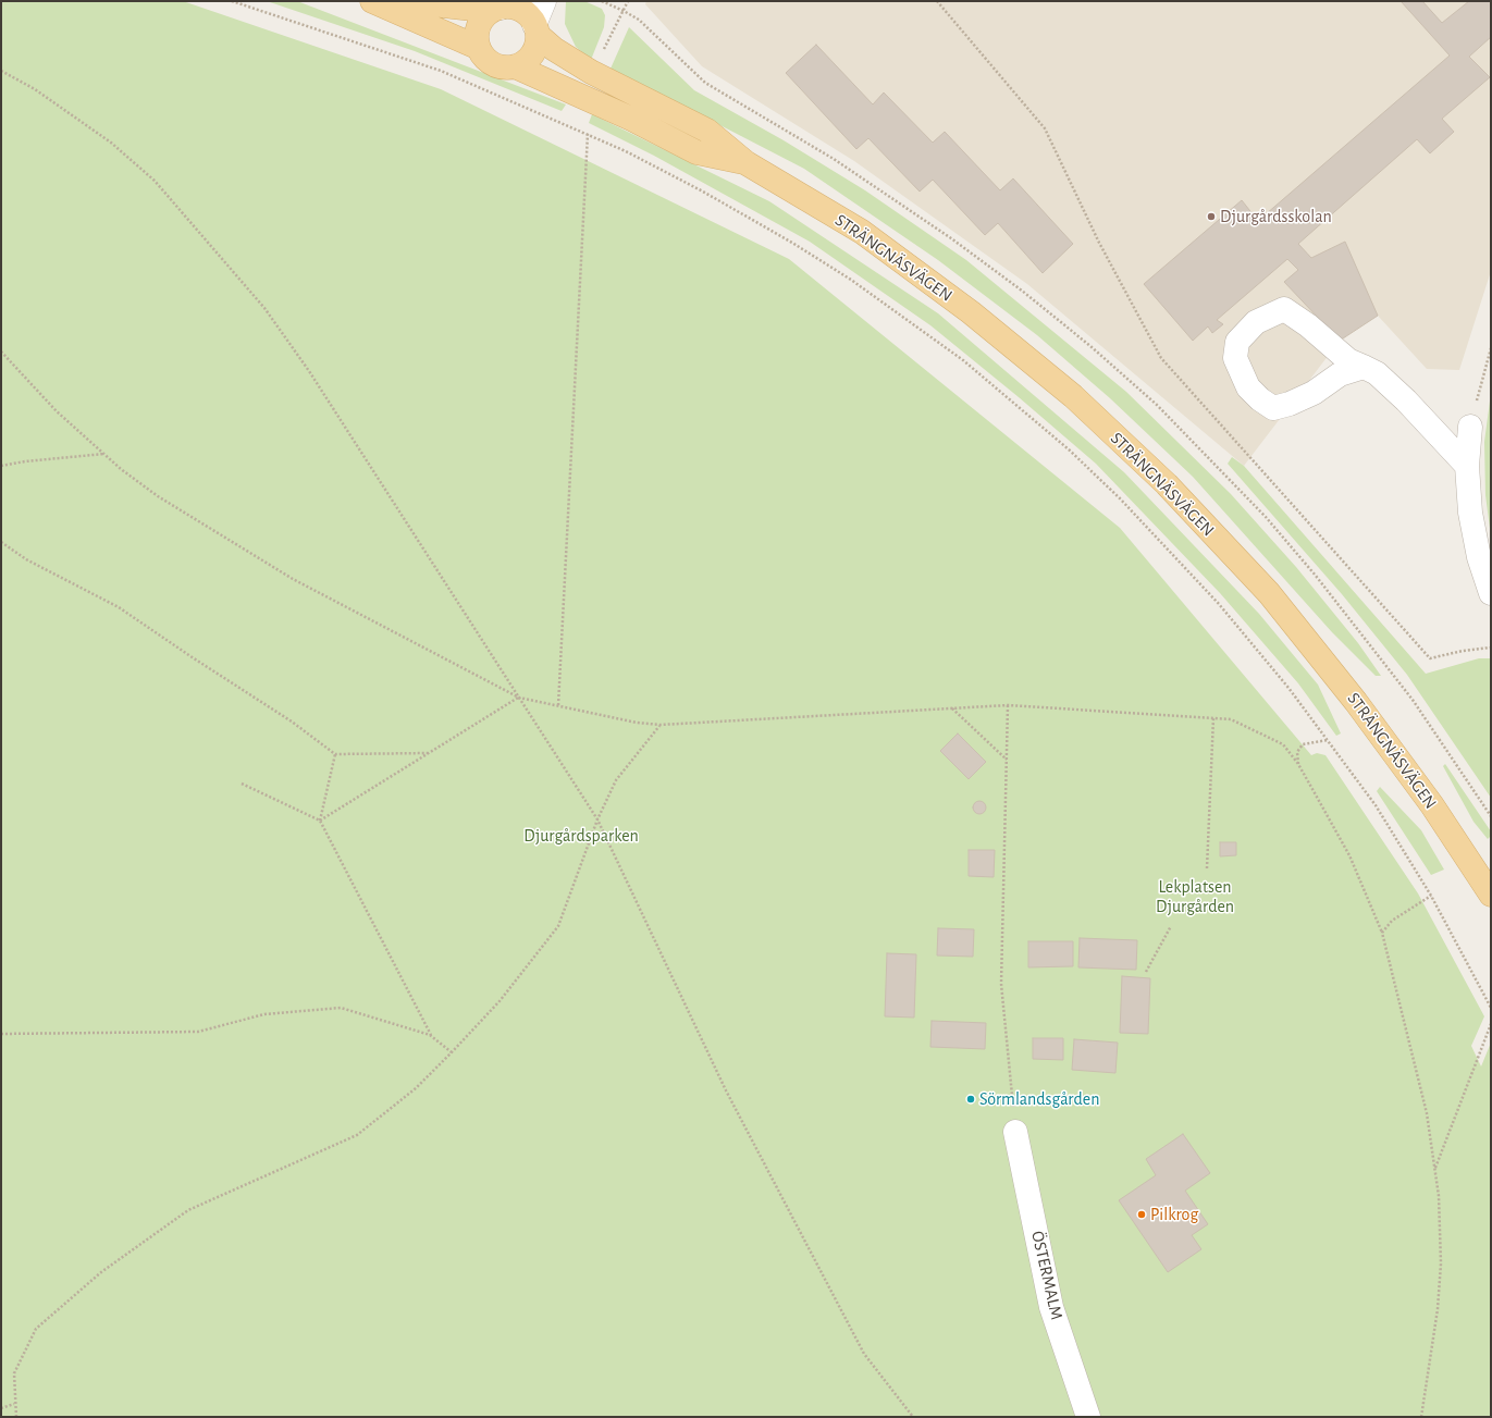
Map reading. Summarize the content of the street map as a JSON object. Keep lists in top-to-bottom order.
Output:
{
  "streets": {
    "main road": ["STRÄNGNÄSVÄGEN"],
    "street": ["ÖSTERMALM"]
  },
  "parks": ["Djurgårdsparken", "Lekplatsen Djurgården"],
  "places": ["Djurgårdsskolan", "Sörmlandsgården", "Pilkrog"]
}
